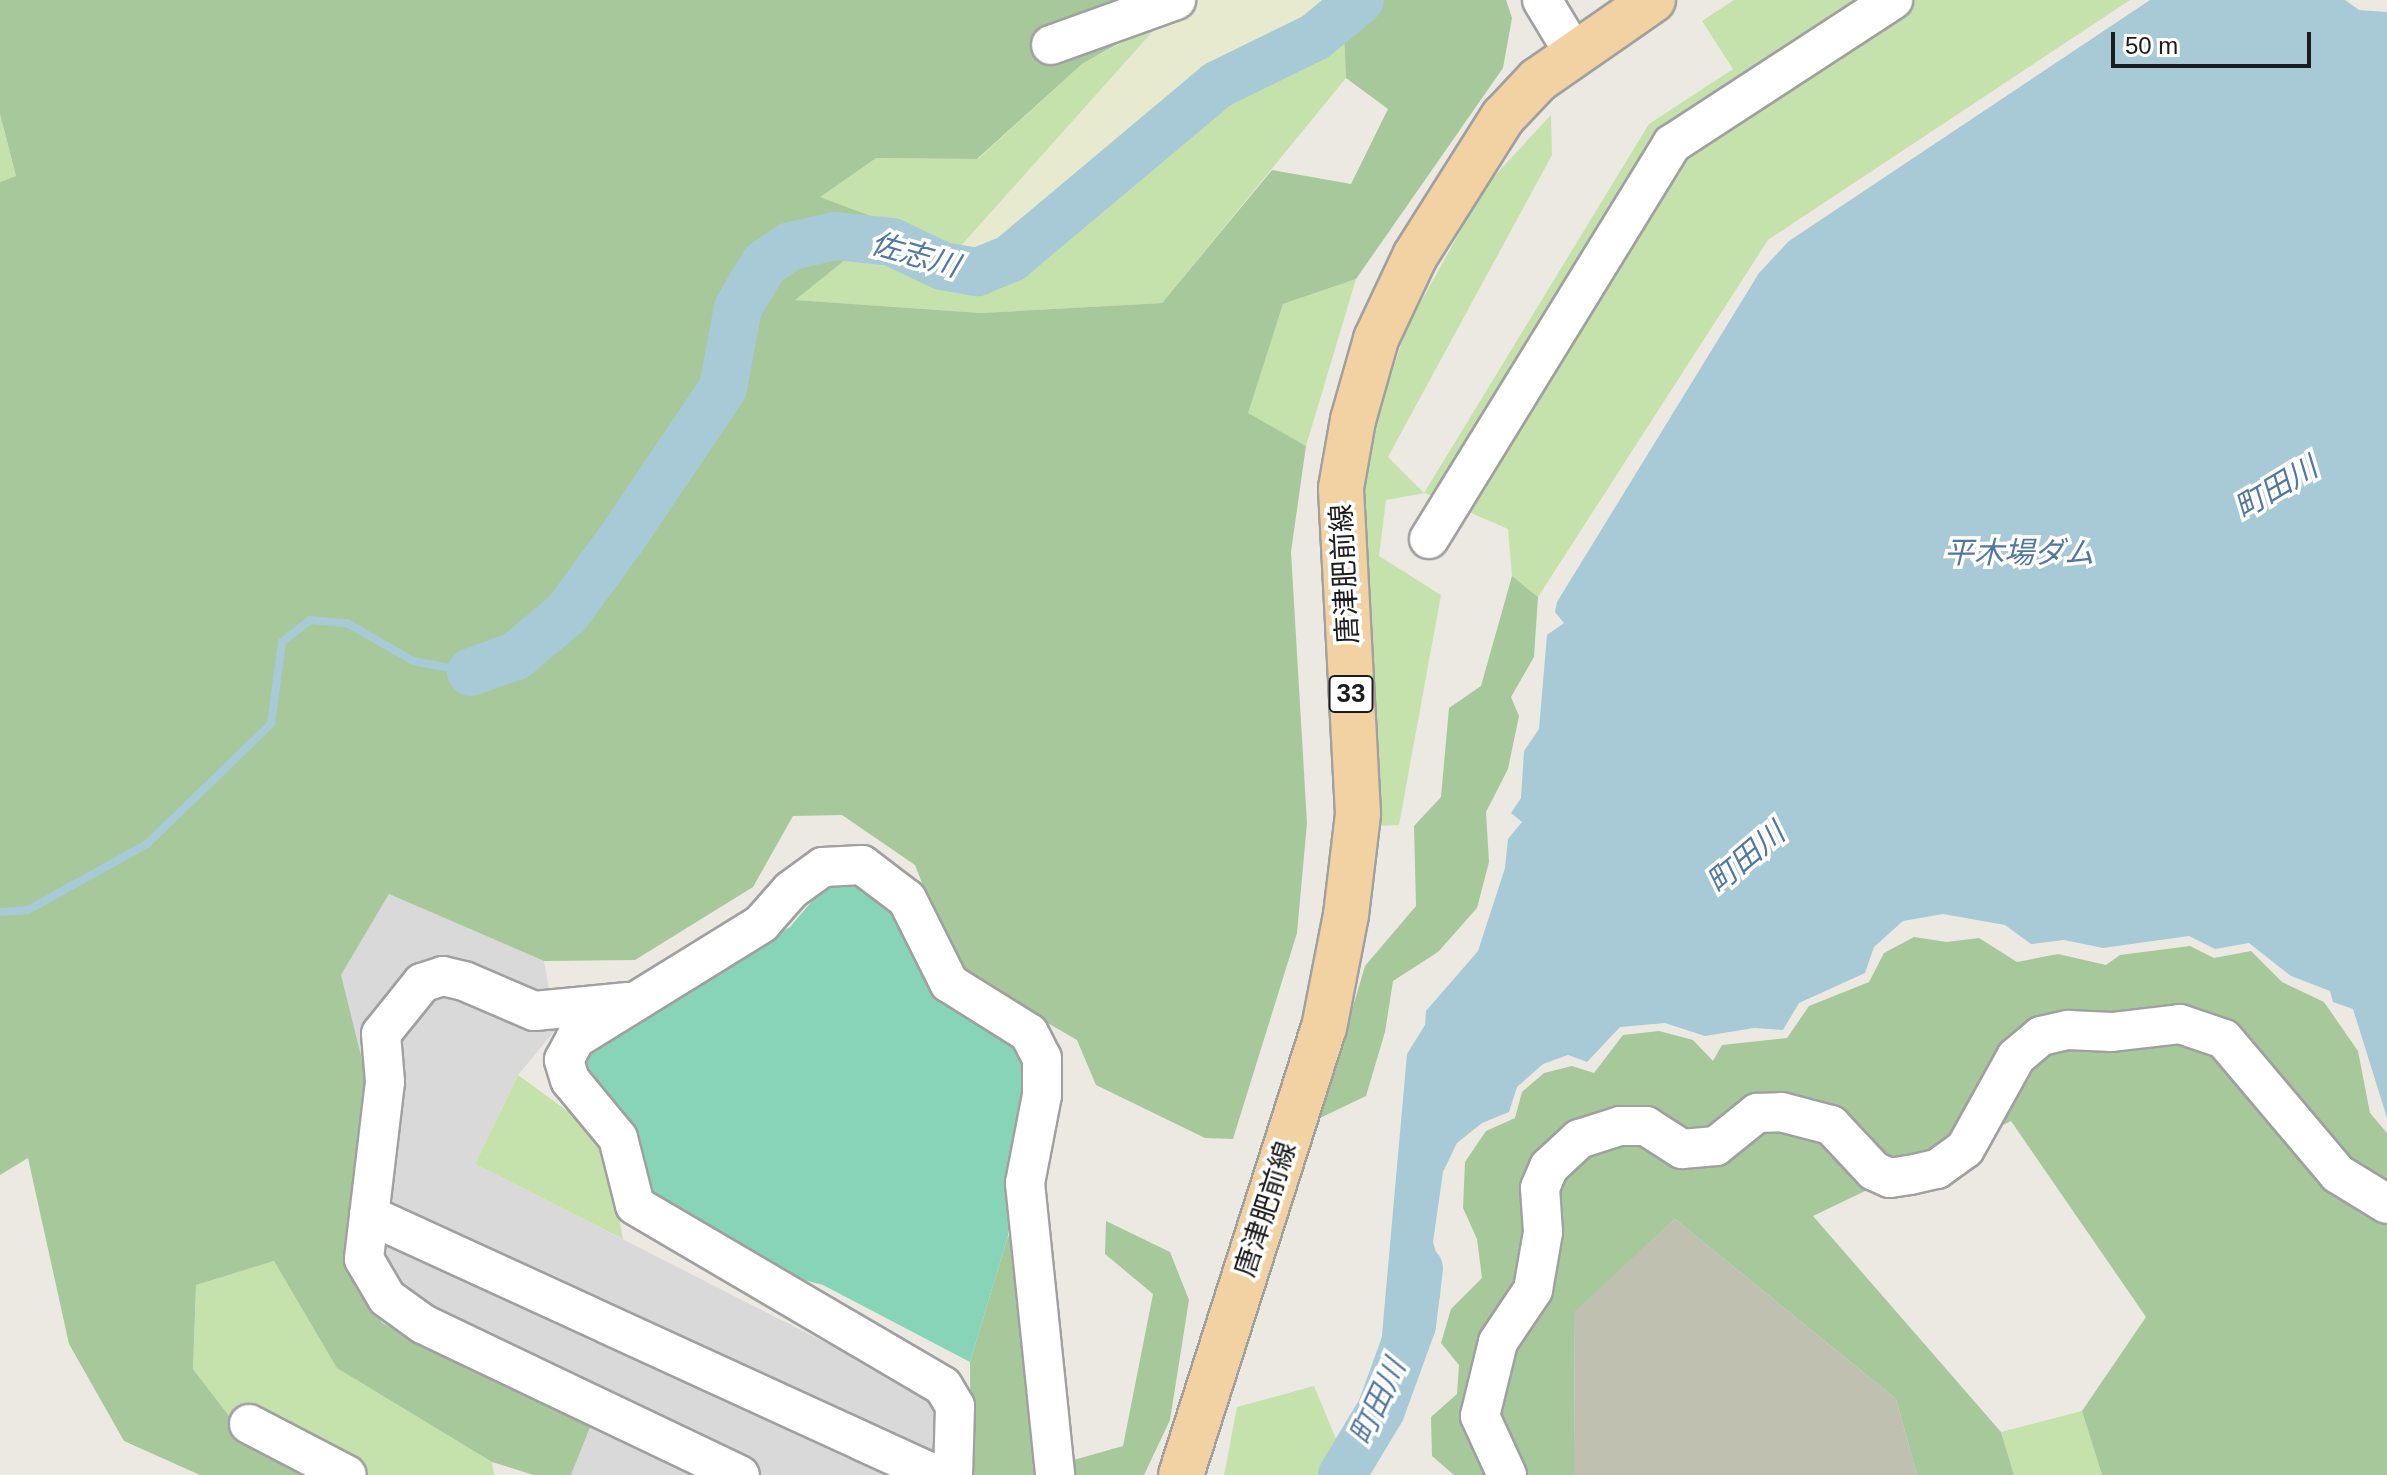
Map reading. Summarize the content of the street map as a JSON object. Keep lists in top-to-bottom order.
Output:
{
  "streets": {
    "main road": ["唐津肥前線", "33"]
  },
  "water": ["佐志川", "町田川", "平木場ダム"],
  "scale_bar": "50 m"
}
